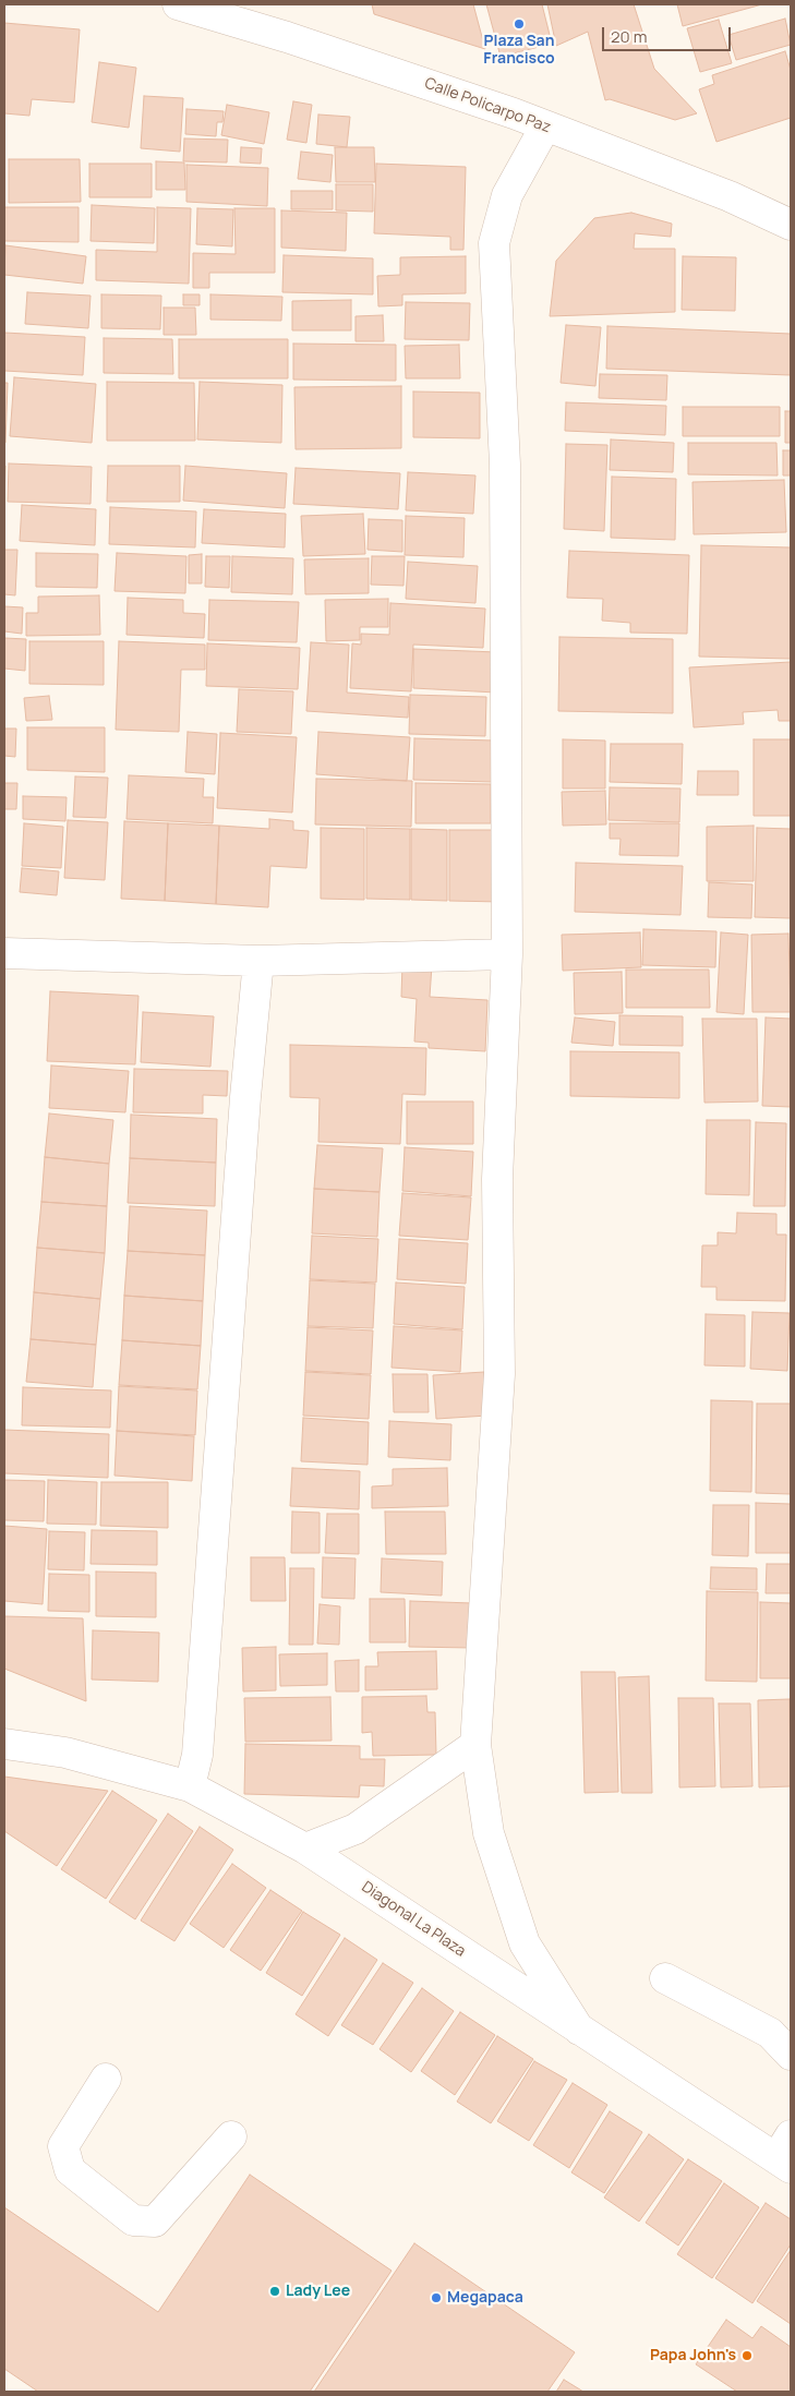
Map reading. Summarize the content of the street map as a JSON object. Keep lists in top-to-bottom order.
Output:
{
  "streets": {
    "street": ["Calle Policarpo Paz", "Diagonal La Plaza"]
  },
  "places": [
    "Plaza San Francisco",
    "Lady Lee",
    "Megapaca",
    "Papa John's"
  ],
  "scale_bar": "20 m"
}
